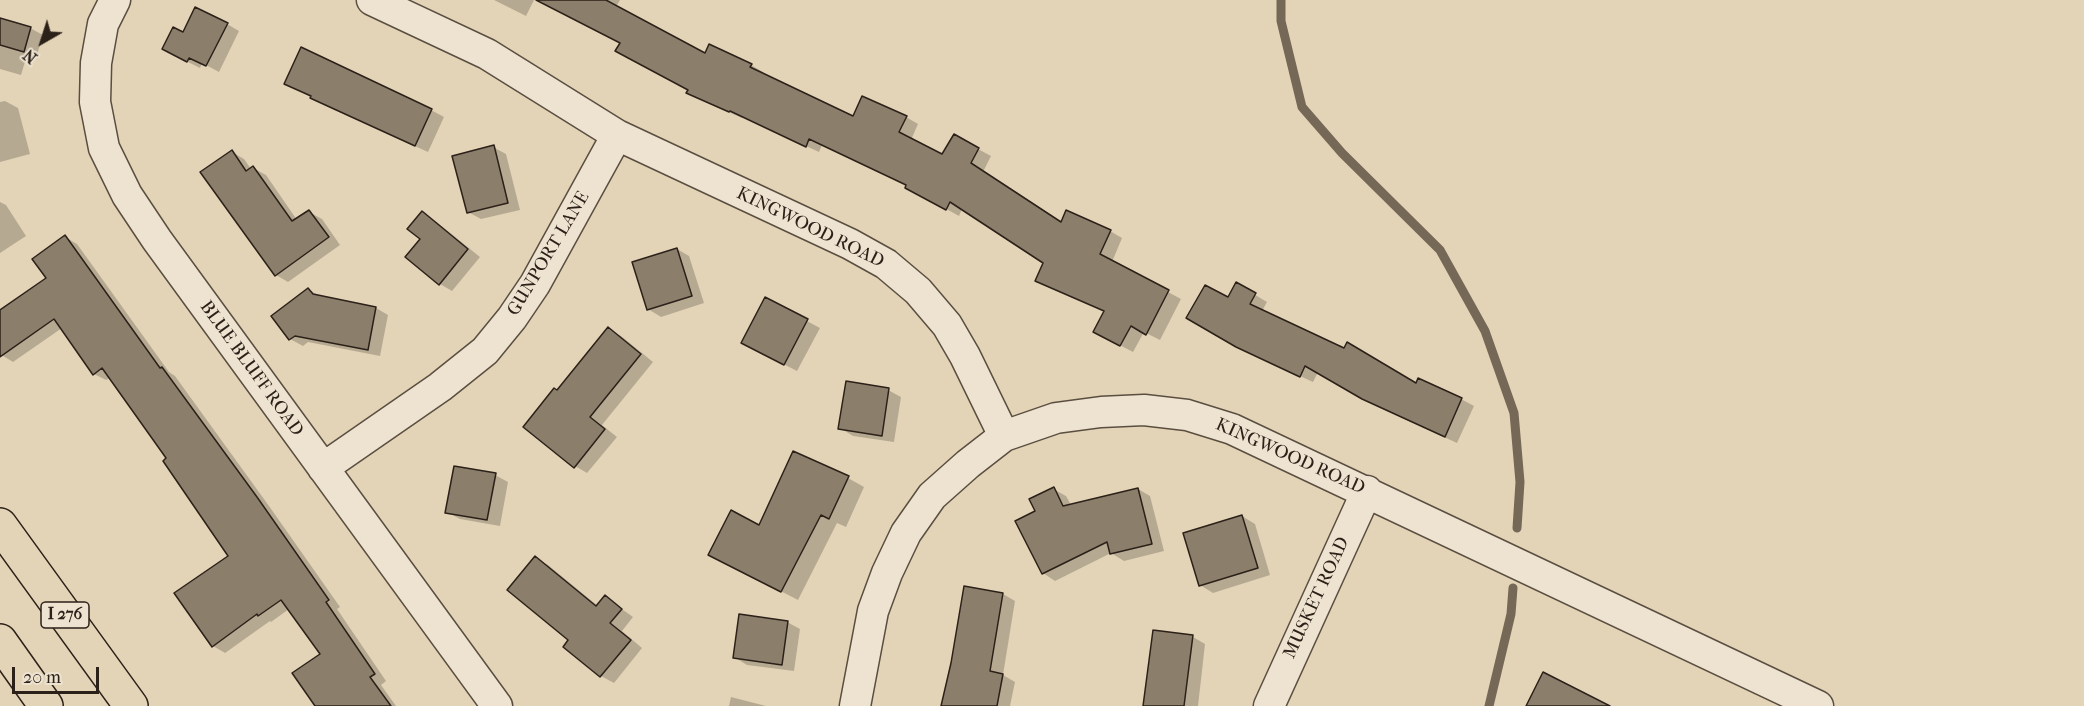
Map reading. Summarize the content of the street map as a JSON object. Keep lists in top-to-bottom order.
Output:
{
  "streets": {
    "highway": ["I 276"],
    "street": [
      "KINGWOOD ROAD",
      "GUNPORT LANE",
      "BLUE BLUFF ROAD",
      "MUSKET ROAD"
    ]
  },
  "crossings": [
    ["KINGWOOD ROAD", "GUNPORT LANE"],
    ["KINGWOOD ROAD", "MUSKET ROAD"],
    ["GUNPORT LANE", "BLUE BLUFF ROAD"]
  ],
  "scale_bar": "20 m",
  "north": "bottom left"
}
